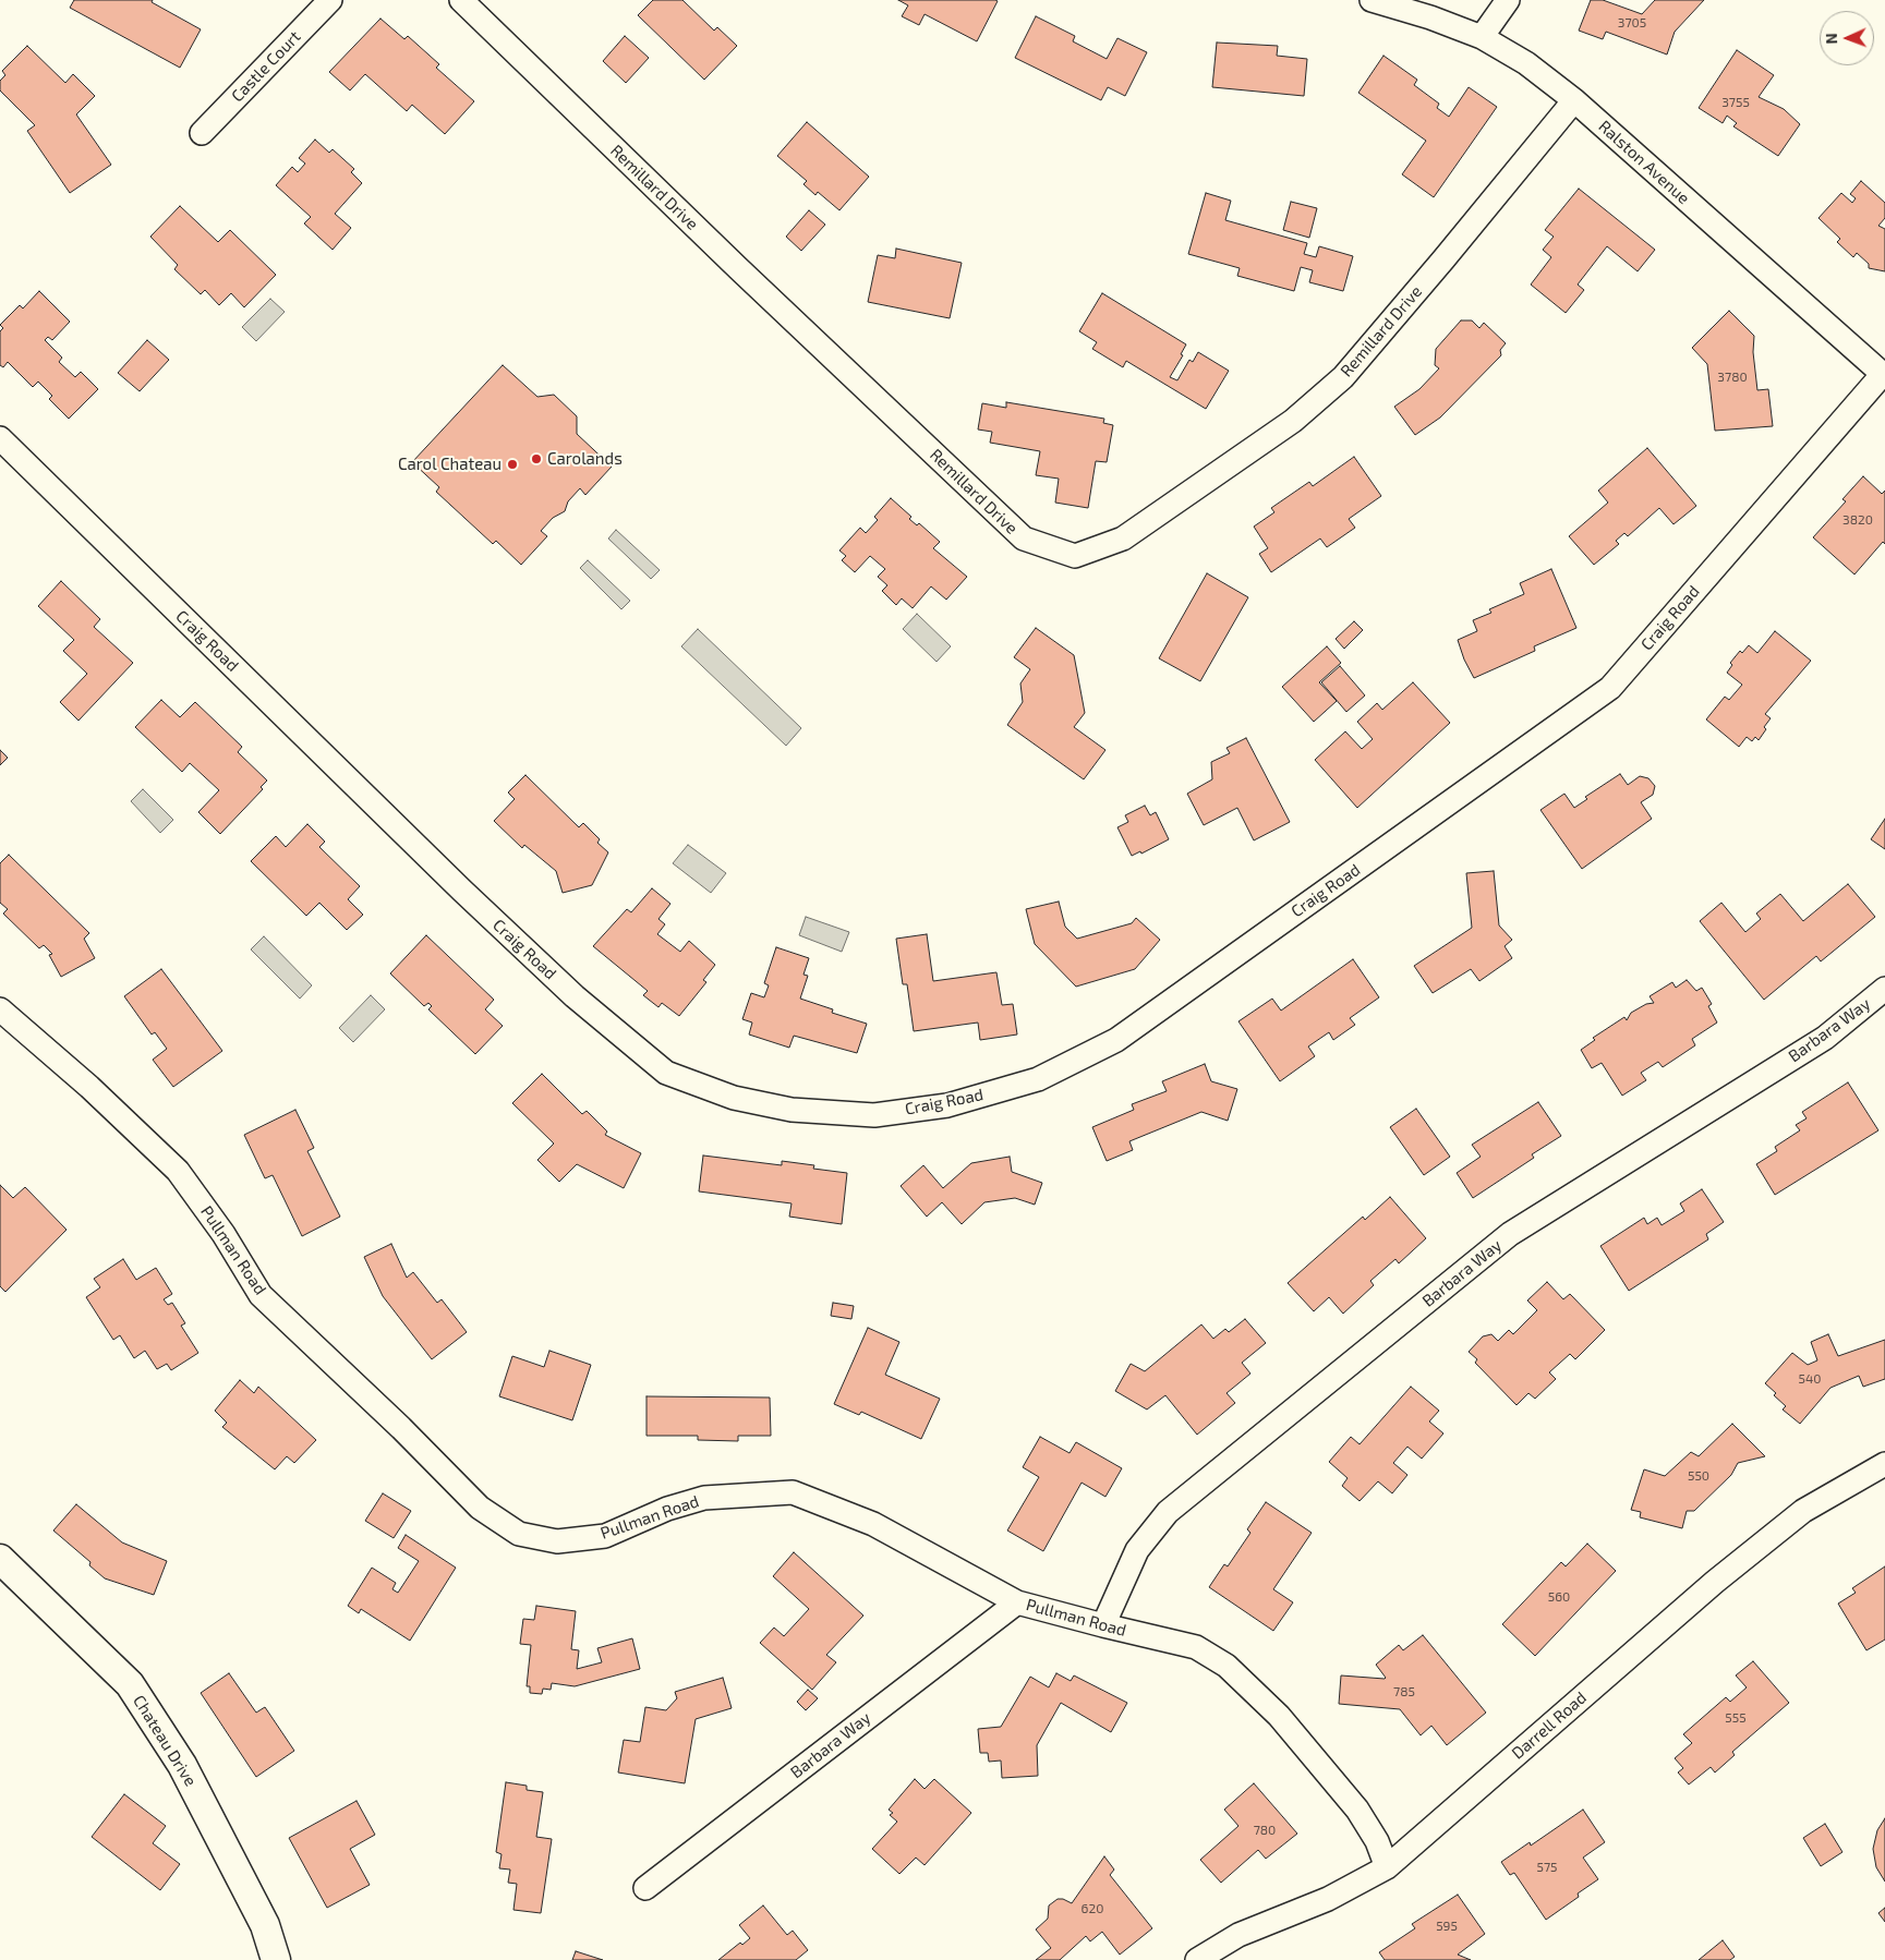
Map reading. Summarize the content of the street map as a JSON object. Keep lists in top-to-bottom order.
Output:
{
  "streets": {
    "street": [
      "Castle Court",
      "Ralston Avenue",
      "Remillard Drive",
      "Craig Road",
      "Barbara Way",
      "Pullman Road",
      "Darrell Road",
      "Chateau Drive"
    ]
  },
  "crossings": [
    ["Ralston Avenue", "Remillard Drive"],
    ["Ralston Avenue", "Craig Road"],
    ["Barbara Way", "Pullman Road"],
    ["Pullman Road", "Darrell Road"]
  ],
  "places": ["Carolands", "Carol Chateau"],
  "house_numbers": [
    "3705",
    "3755",
    "3780",
    "3820",
    "540",
    "550",
    "560",
    "785",
    "555",
    "780",
    "575",
    "620",
    "595"
  ],
  "north": "left"
}
